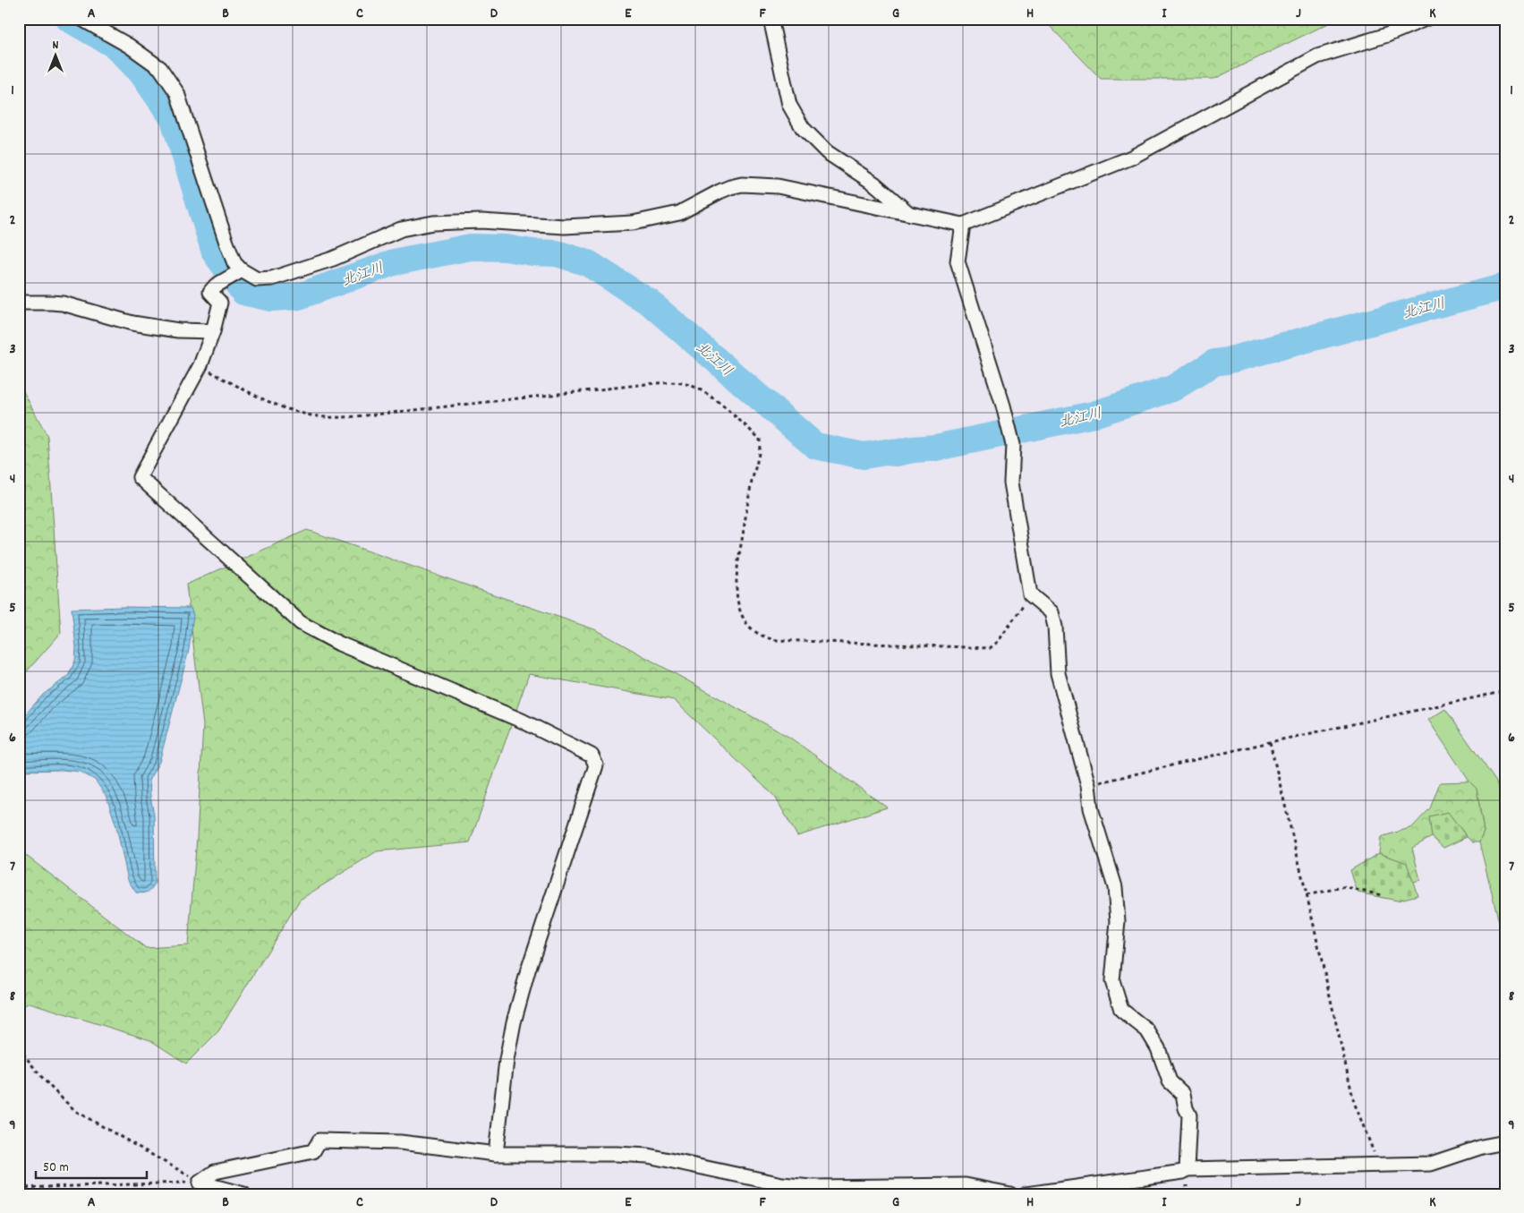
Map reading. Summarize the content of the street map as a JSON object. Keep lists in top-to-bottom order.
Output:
{
  "water": ["北江川"],
  "scale_bar": "50 m",
  "north": "top",
  "grid": {
    "columns": [
      "A",
      "B",
      "C",
      "D",
      "E",
      "F",
      "G",
      "H",
      "I",
      "J",
      "K"
    ],
    "rows": [
      "1",
      "2",
      "3",
      "4",
      "5",
      "6",
      "7",
      "8",
      "9"
    ]
  }
}
